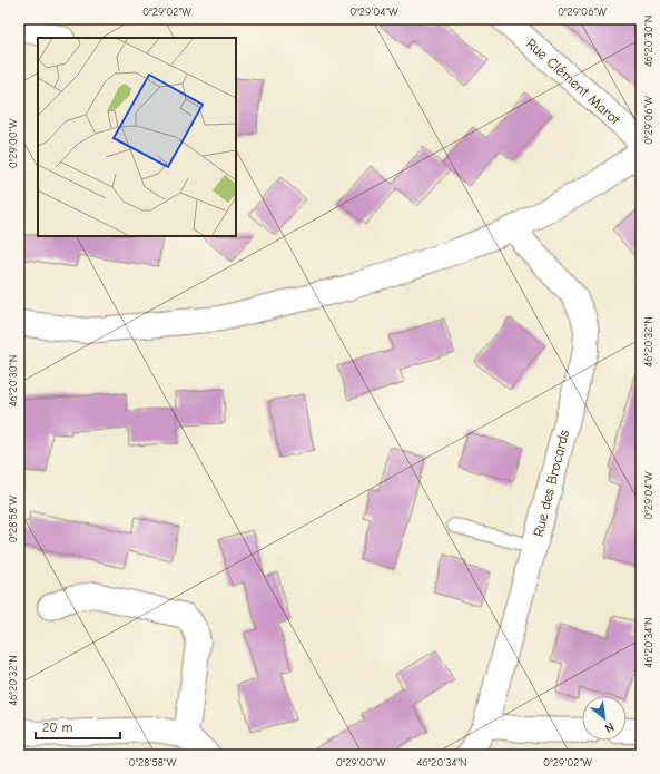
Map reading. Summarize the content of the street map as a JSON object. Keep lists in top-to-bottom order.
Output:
{
  "streets": {
    "street": ["Rue Clément Marot", "Rue des Brocards"]
  },
  "scale_bar": "20 m",
  "north": "bottom right",
  "coordinates": [
    "0°29'02\"W",
    "0°29'04\"W",
    "0°29'06\"W",
    "46°20'30\"N",
    "0°29'00\"W",
    "46°20'32\"N",
    "0°28'58\"W",
    "46°20'34\"N"
  ]
}
